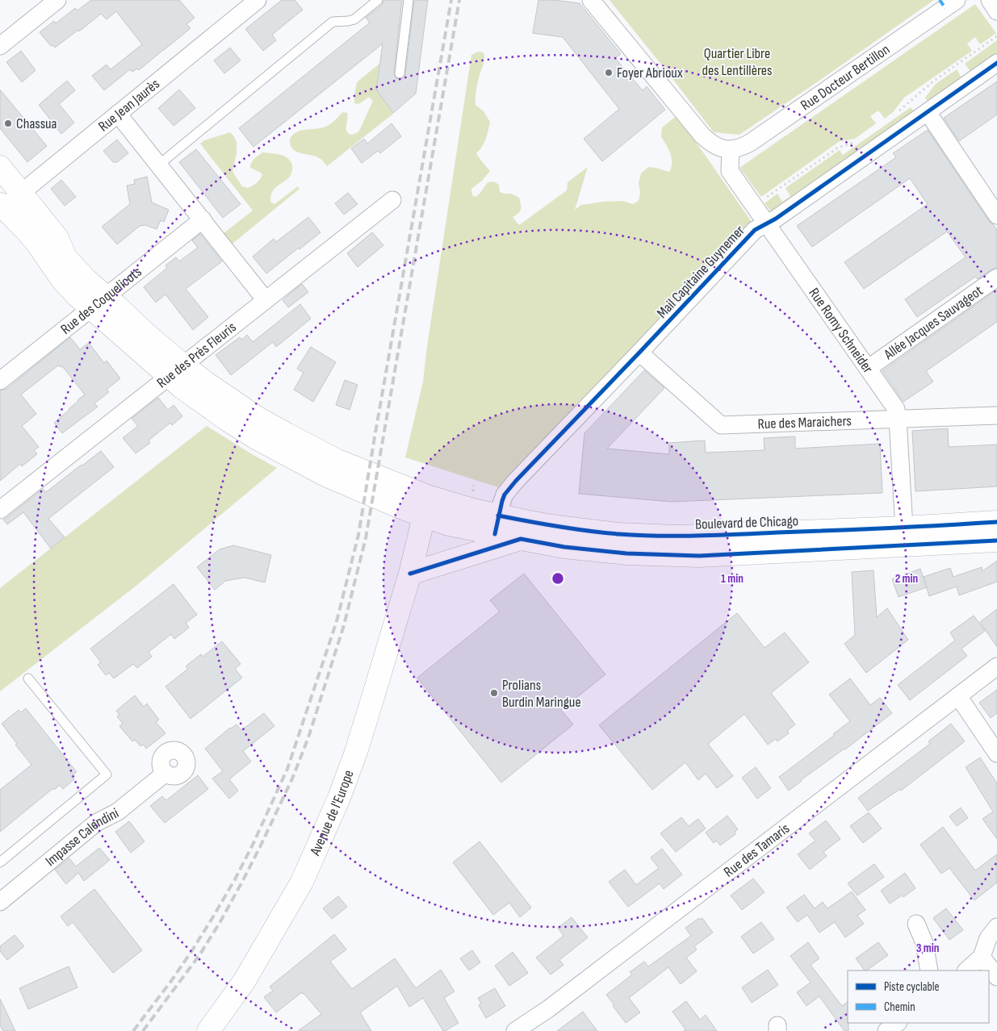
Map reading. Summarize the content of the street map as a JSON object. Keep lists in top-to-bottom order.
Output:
{
  "streets": {
    "main road": ["Boulevard de Chicago", "Avenue de l'Europe"],
    "street": [
      "Rue Docteur Bertillon",
      "Rue Jean Jaurès",
      "Mail Capitaine Guynemer",
      "Rue des Coquelicots",
      "Allée Jacques Sauvageot",
      "Rue Romy Schneider",
      "Rue des Près Fleuris",
      "Rue des Maraichers",
      "Impasse Calendini",
      "Rue des Tamaris"
    ]
  },
  "crossings": [
    ["Rue Docteur Bertillon", "Rue Romy Schneider"],
    ["Mail Capitaine Guynemer", "Rue Romy Schneider"],
    ["Mail Capitaine Guynemer", "Rue des Maraichers"],
    ["Mail Capitaine Guynemer", "Boulevard de Chicago"],
    ["Rue des Coquelicots", "Boulevard de Chicago"],
    ["Allée Jacques Sauvageot", "Rue Romy Schneider"],
    ["Rue Romy Schneider", "Rue des Maraichers"],
    ["Rue Romy Schneider", "Boulevard de Chicago"],
    ["Rue des Près Fleuris", "Boulevard de Chicago"],
    ["Boulevard de Chicago", "Avenue de l'Europe"]
  ],
  "parks": ["Quartier Libre des Lentillères"],
  "places": ["Foyer Abrioux", "Chassua", "Prolians Burdin Maringue"],
  "legend": ["Piste cyclable", "Chemin"],
  "rings": ["1 min", "2 min", "3 min"]
}
